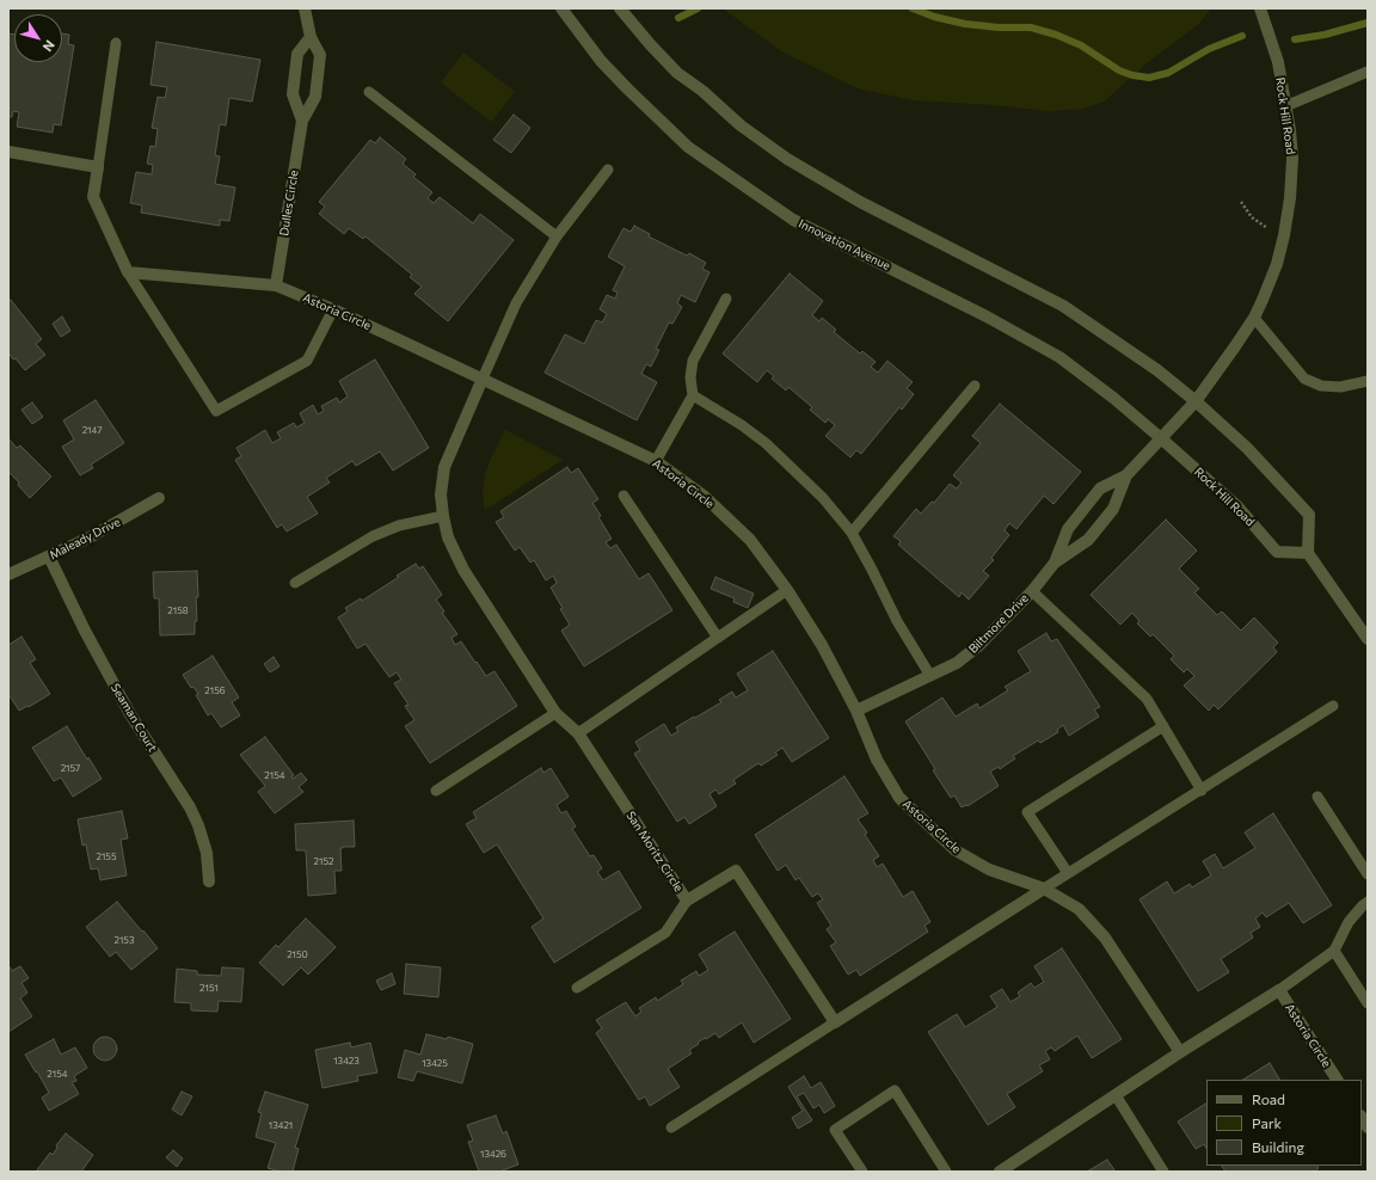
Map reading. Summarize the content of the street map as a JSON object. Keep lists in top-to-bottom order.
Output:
{
  "streets": {
    "street": [
      "Rock Hill Road",
      "Dulles Circle",
      "Innovation Avenue",
      "Astoria Circle",
      "Maleady Drive",
      "Biltmore Drive",
      "Seaman Court",
      "San Moritz Circle"
    ]
  },
  "crossings": [
    ["Rock Hill Road", "Innovation Avenue"],
    ["Rock Hill Road", "Biltmore Drive"],
    ["Dulles Circle", "Astoria Circle"],
    ["Innovation Avenue", "Biltmore Drive"],
    ["Astoria Circle", "Biltmore Drive"],
    ["Astoria Circle", "San Moritz Circle"],
    ["Maleady Drive", "Seaman Court"]
  ],
  "house_numbers": [
    "2147",
    "2158",
    "2156",
    "2157",
    "2154",
    "2155",
    "2152",
    "2153",
    "2150",
    "2151",
    "13423",
    "13425",
    "2154",
    "13421",
    "13426"
  ],
  "legend": ["Road", "Park", "Building"],
  "north": "bottom right"
}
